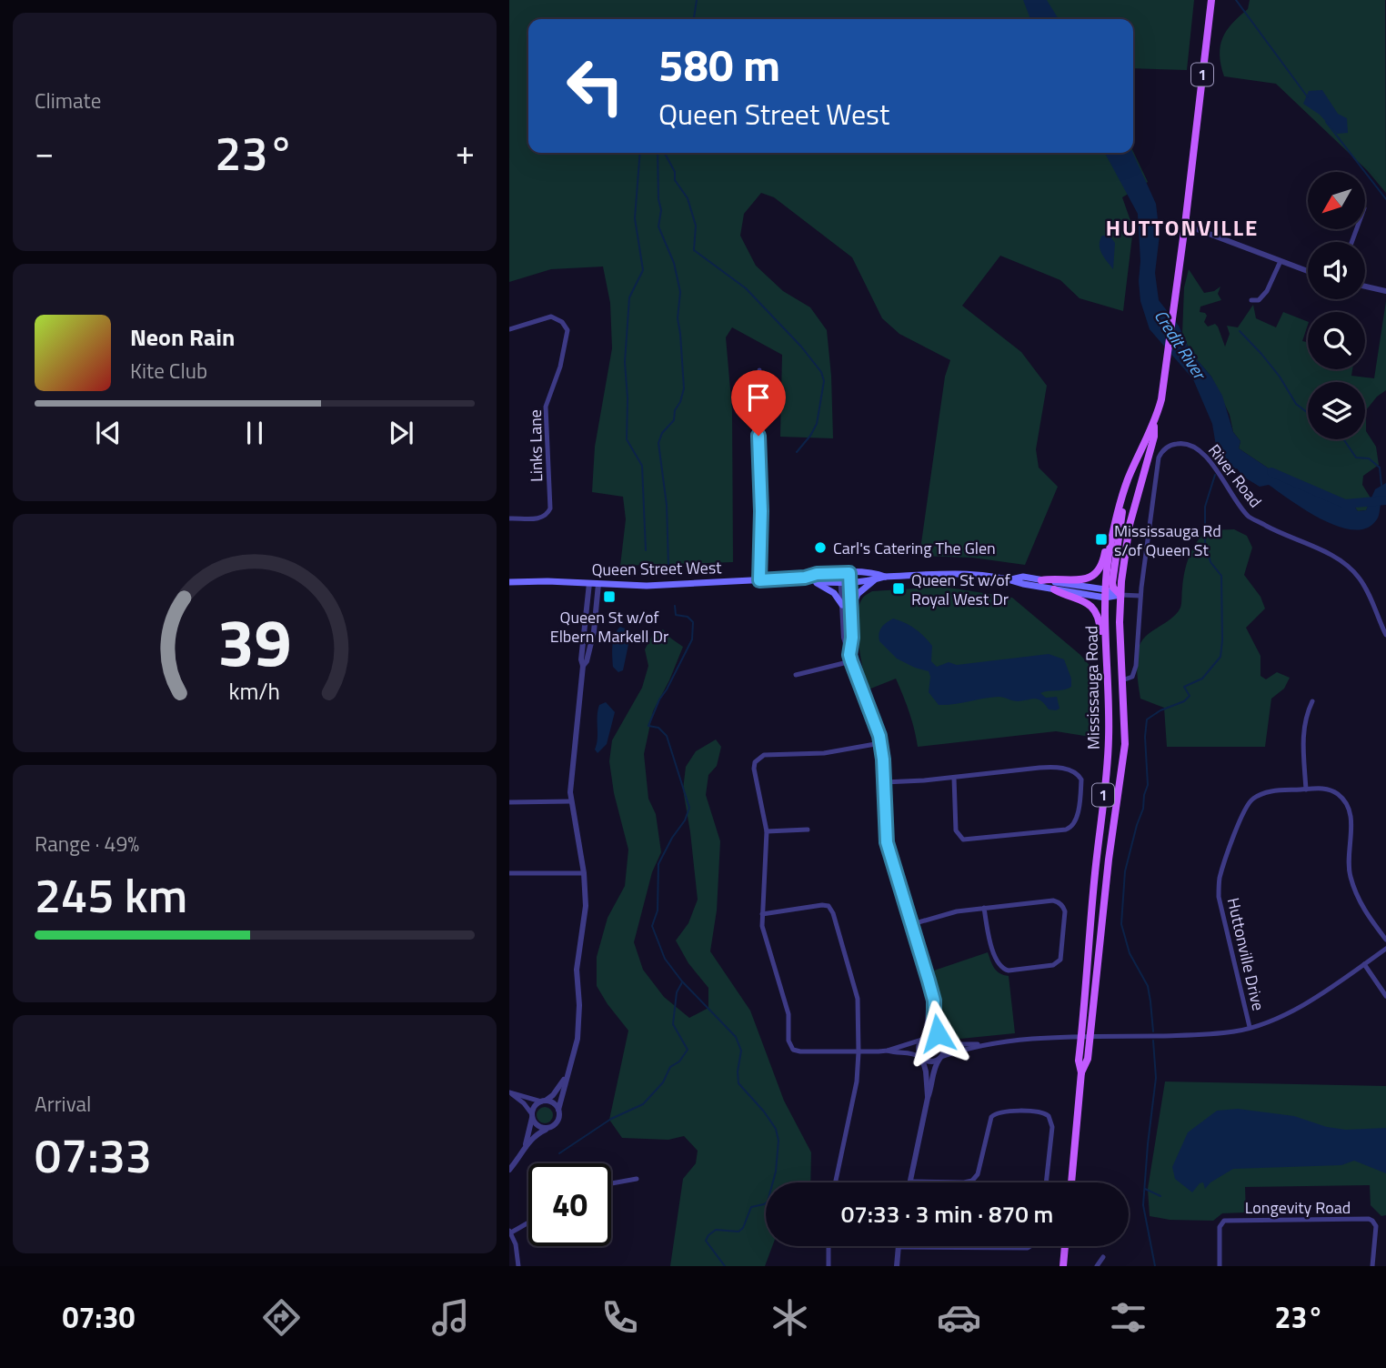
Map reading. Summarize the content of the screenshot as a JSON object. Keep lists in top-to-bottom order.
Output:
{
  "streets": {
    "main road": ["1", "Queen Street West", "Mississauga Road"],
    "street": [
      "Links Lane",
      "River Road",
      "Huttonville Drive",
      "Longevity Road"
    ]
  },
  "crossings": [
    ["River Road", "Mississauga Road"],
    ["Queen Street West", "Mississauga Road"]
  ],
  "districts": ["HUTTONVILLE"],
  "water": ["Credit River"],
  "places": {
    "transit": ["Mississauga Rd s/of Queen St", "Queen St w/of Royal West Dr", "Queen St w/of Elbern Markell Dr"],
    "other": ["Carl's Catering The Glen"]
  },
  "north": "bottom left",
  "page": {
    "tile": [
      "Climate",
      ["Range · 49%", "245 km"],
      ["Arrival", "07:33"]
    ],
    "turn": ["580 m", "Queen Street West"],
    "heat": ["−", "23°", "+"],
    "song": ["Neon Rain", "Kite Club"],
    "limit": "40",
    "trip": "07:33 · 3 min · 870 m",
    "tabs": ["07:30", "23°"],
    "gauge": ["39", "km/h"]
  }
}
